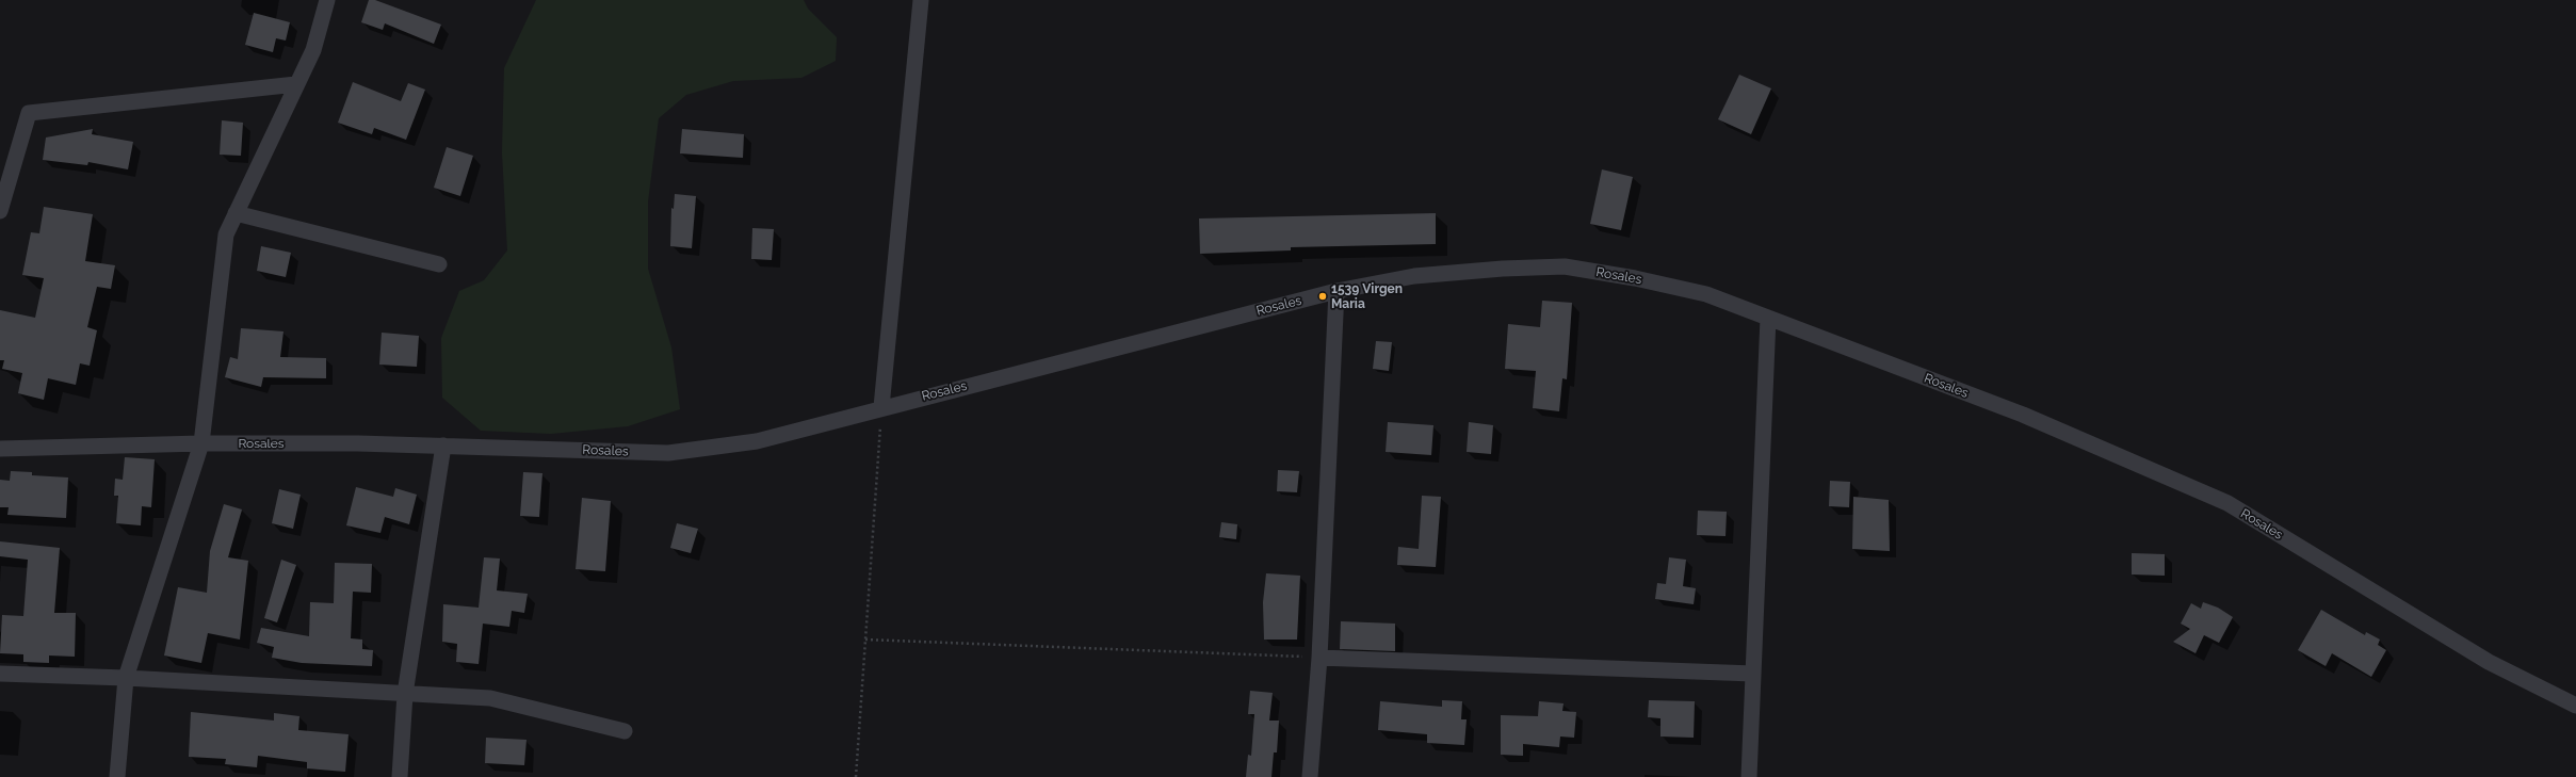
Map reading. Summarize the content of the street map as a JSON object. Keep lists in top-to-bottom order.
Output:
{
  "streets": {
    "street": ["Rosales"]
  },
  "places": ["1539 Virgen Maria"]
}
